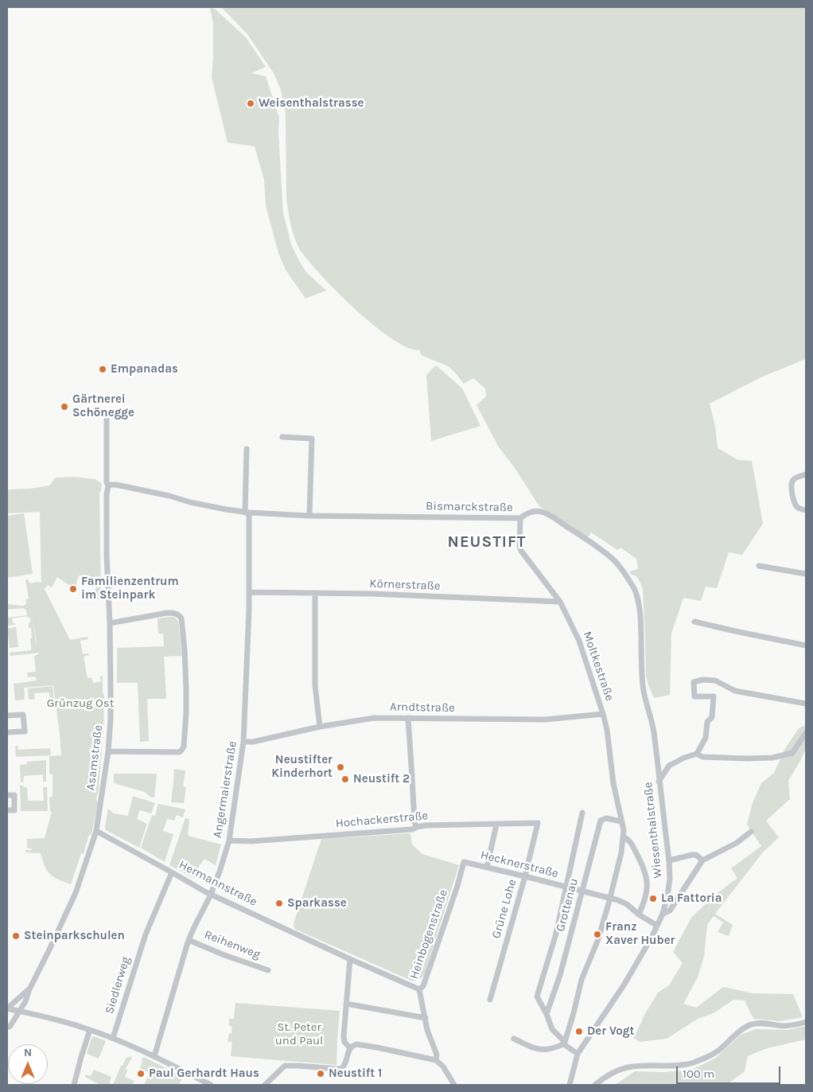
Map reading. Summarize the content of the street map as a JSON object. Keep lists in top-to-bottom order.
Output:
{
  "streets": {
    "street": [
      "Bismarckstraße",
      "Körnerstraße",
      "Moltkestraße",
      "Arndtstraße",
      "Asamstraße",
      "Angermaierstraße",
      "Hochackerstraße",
      "Wiesenthalstraße",
      "Hecknerstraße",
      "Hermannstraße",
      "Grottenau",
      "Grüne Lohe",
      "Heinbogenstraße",
      "Reihenweg",
      "Siedlerweg"
    ]
  },
  "crossings": [
    ["Bismarckstraße", "Moltkestraße"],
    ["Bismarckstraße", "Asamstraße"],
    ["Bismarckstraße", "Angermaierstraße"],
    ["Bismarckstraße", "Wiesenthalstraße"],
    ["Körnerstraße", "Moltkestraße"],
    ["Körnerstraße", "Angermaierstraße"],
    ["Moltkestraße", "Arndtstraße"],
    ["Moltkestraße", "Hecknerstraße"],
    ["Moltkestraße", "Grottenau"],
    ["Arndtstraße", "Angermaierstraße"],
    ["Asamstraße", "Hermannstraße"],
    ["Angermaierstraße", "Hochackerstraße"],
    ["Angermaierstraße", "Hermannstraße"],
    ["Angermaierstraße", "Reihenweg"],
    ["Hochackerstraße", "Grüne Lohe"],
    ["Wiesenthalstraße", "Hecknerstraße"],
    ["Wiesenthalstraße", "Grottenau"],
    ["Hecknerstraße", "Grottenau"],
    ["Hecknerstraße", "Grüne Lohe"],
    ["Hecknerstraße", "Heinbogenstraße"],
    ["Hermannstraße", "Heinbogenstraße"],
    ["Hermannstraße", "Siedlerweg"]
  ],
  "districts": ["NEUSTIFT"],
  "parks": ["Grünzug Ost", "St. Peter und Paul"],
  "places": [
    "Weisenthalstrasse",
    "Empanadas",
    "Gärtnerei Schönegge",
    "Familienzentrum im Steinpark",
    "Neustifter Kinderhort",
    "Neustift 2",
    "La Fattoria",
    "Sparkasse",
    "Franz Xaver Huber",
    "Steinparkschulen",
    "Der Vogt",
    "Paul Gerhardt Haus",
    "Neustift 1"
  ],
  "scale_bar": "100 m",
  "north": "top"
}
